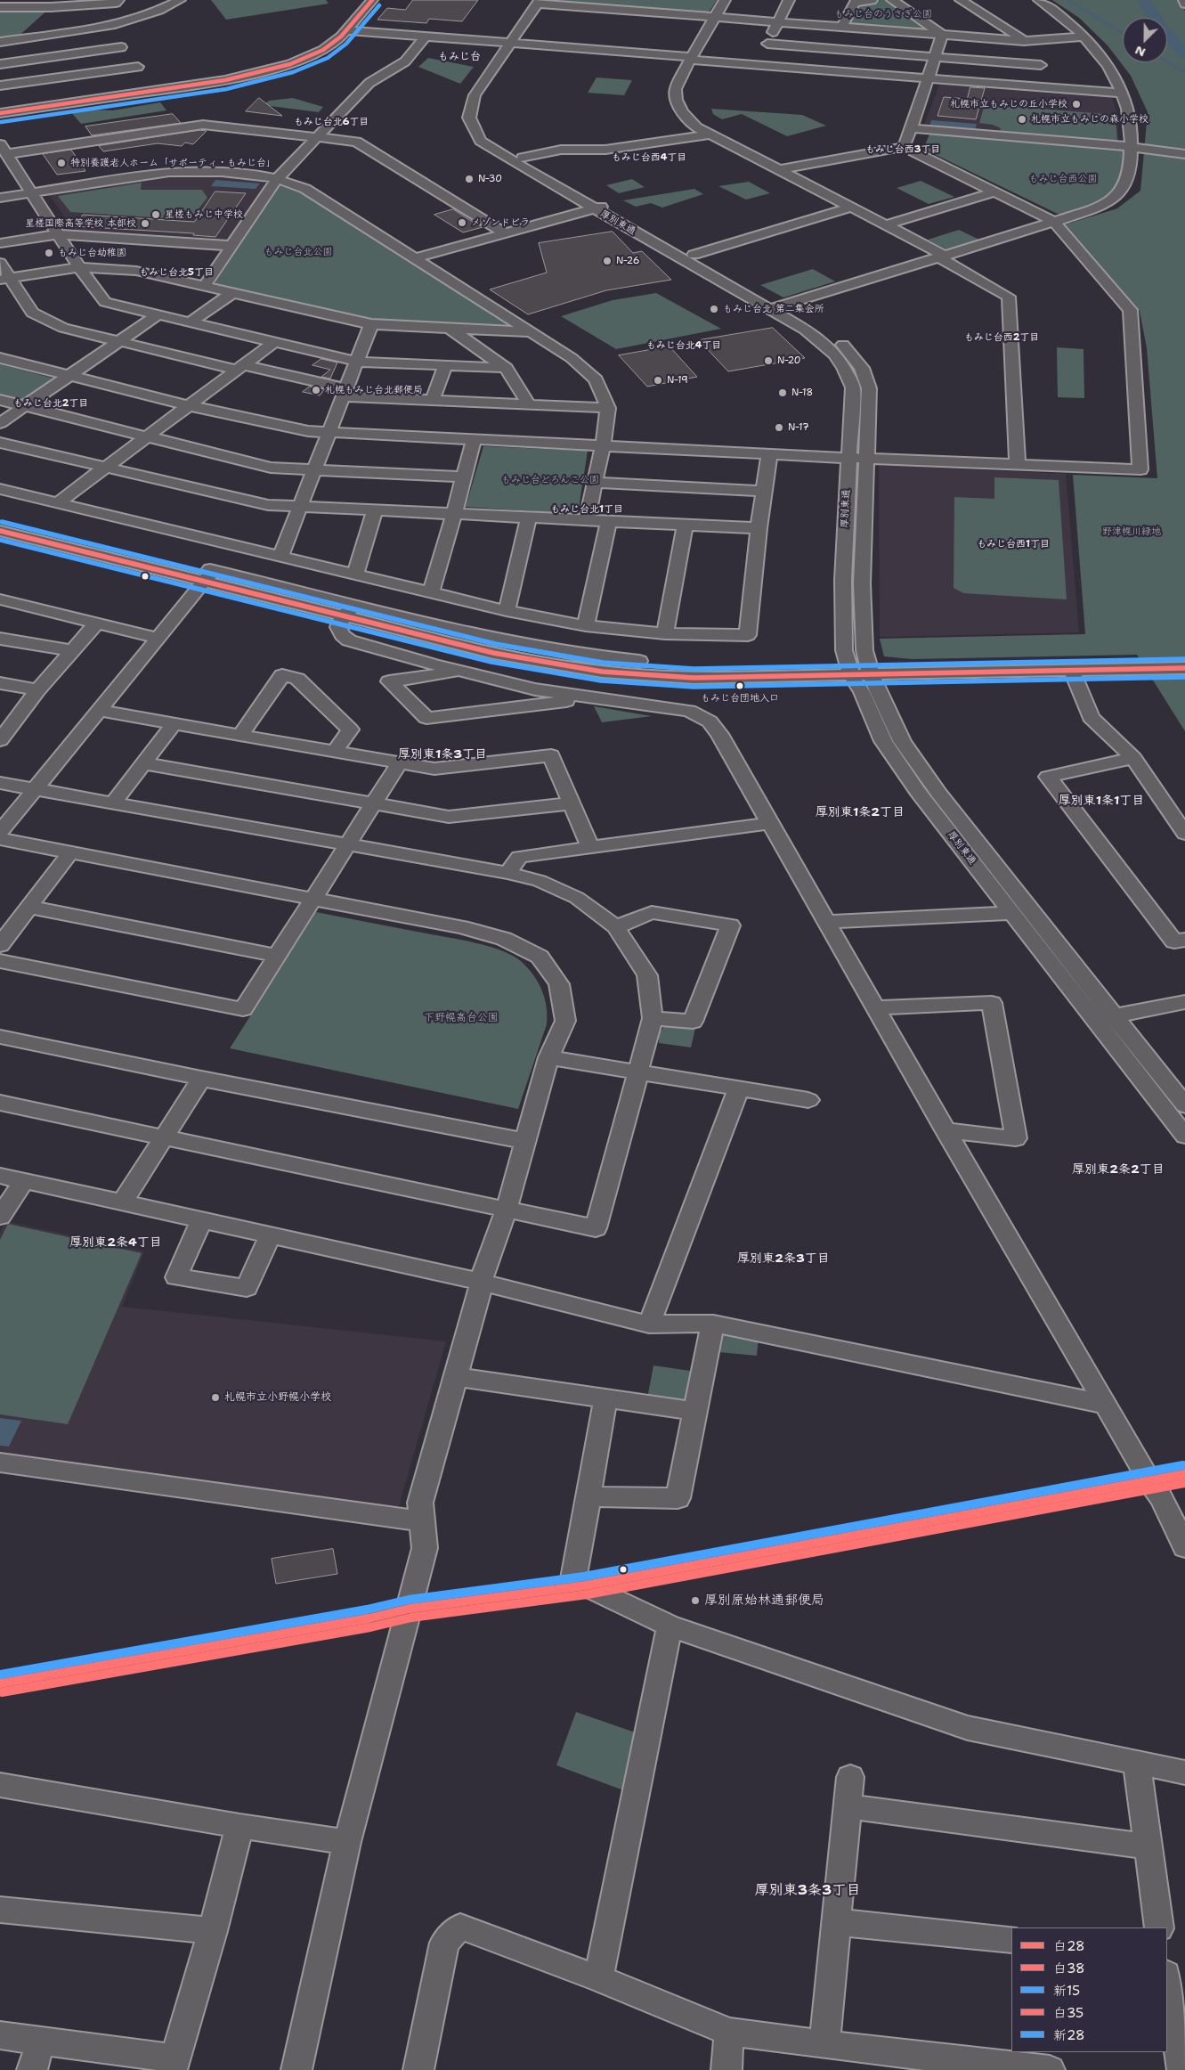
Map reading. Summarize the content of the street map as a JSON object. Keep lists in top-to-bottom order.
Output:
{
  "streets": {
    "street": ["厚別東通"]
  },
  "districts": [
    "もみじ台",
    "もみじ台北6丁目",
    "もみじ台西3丁目",
    "もみじ台西4丁目",
    "もみじ台北5丁目",
    "もみじ台西2丁目",
    "もみじ台北4丁目",
    "もみじ台北2丁目",
    "もみじ台北1丁目",
    "もみじ台西1丁目",
    "厚別東1条3丁目",
    "厚別東1条1丁目",
    "厚別東1条2丁目",
    "厚別東2条2丁目",
    "厚別東2条4丁目",
    "厚別東2条3丁目",
    "厚別東3条3丁目"
  ],
  "parks": [
    "もみじ台のうさぎ公園",
    "もみじ台西公園",
    "もみじ台北公園",
    "もみじ台どろんこ公園",
    "野津幌川緑地",
    "下野幌高台公園"
  ],
  "places": [
    "札幌市立もみじの丘小学校",
    "札幌市立もみじの森小学校",
    "特別養護老人ホーム「サポーティ・もみじ台」",
    "N-30",
    "星槎もみじ中学校",
    "メゾンドビラ",
    "星槎国際高等学校 本部校",
    "もみじ台幼稚園",
    "N-26",
    "もみじ台北 第二集会所",
    "N-20",
    "N-19",
    "札幌もみじ台北郵便局",
    "N-18",
    "N-17",
    "もみじ台団地入口",
    "札幌市立小野幌小学校",
    "厚別原始林通郵便局"
  ],
  "lines": [
    "transit line 白28",
    "transit line 新15",
    "transit line 新28",
    "transit line 白38",
    "transit line 白35"
  ],
  "legend": [
    "白28",
    "白38",
    "新15",
    "白35",
    "新28"
  ],
  "north": "bottom left"
}
